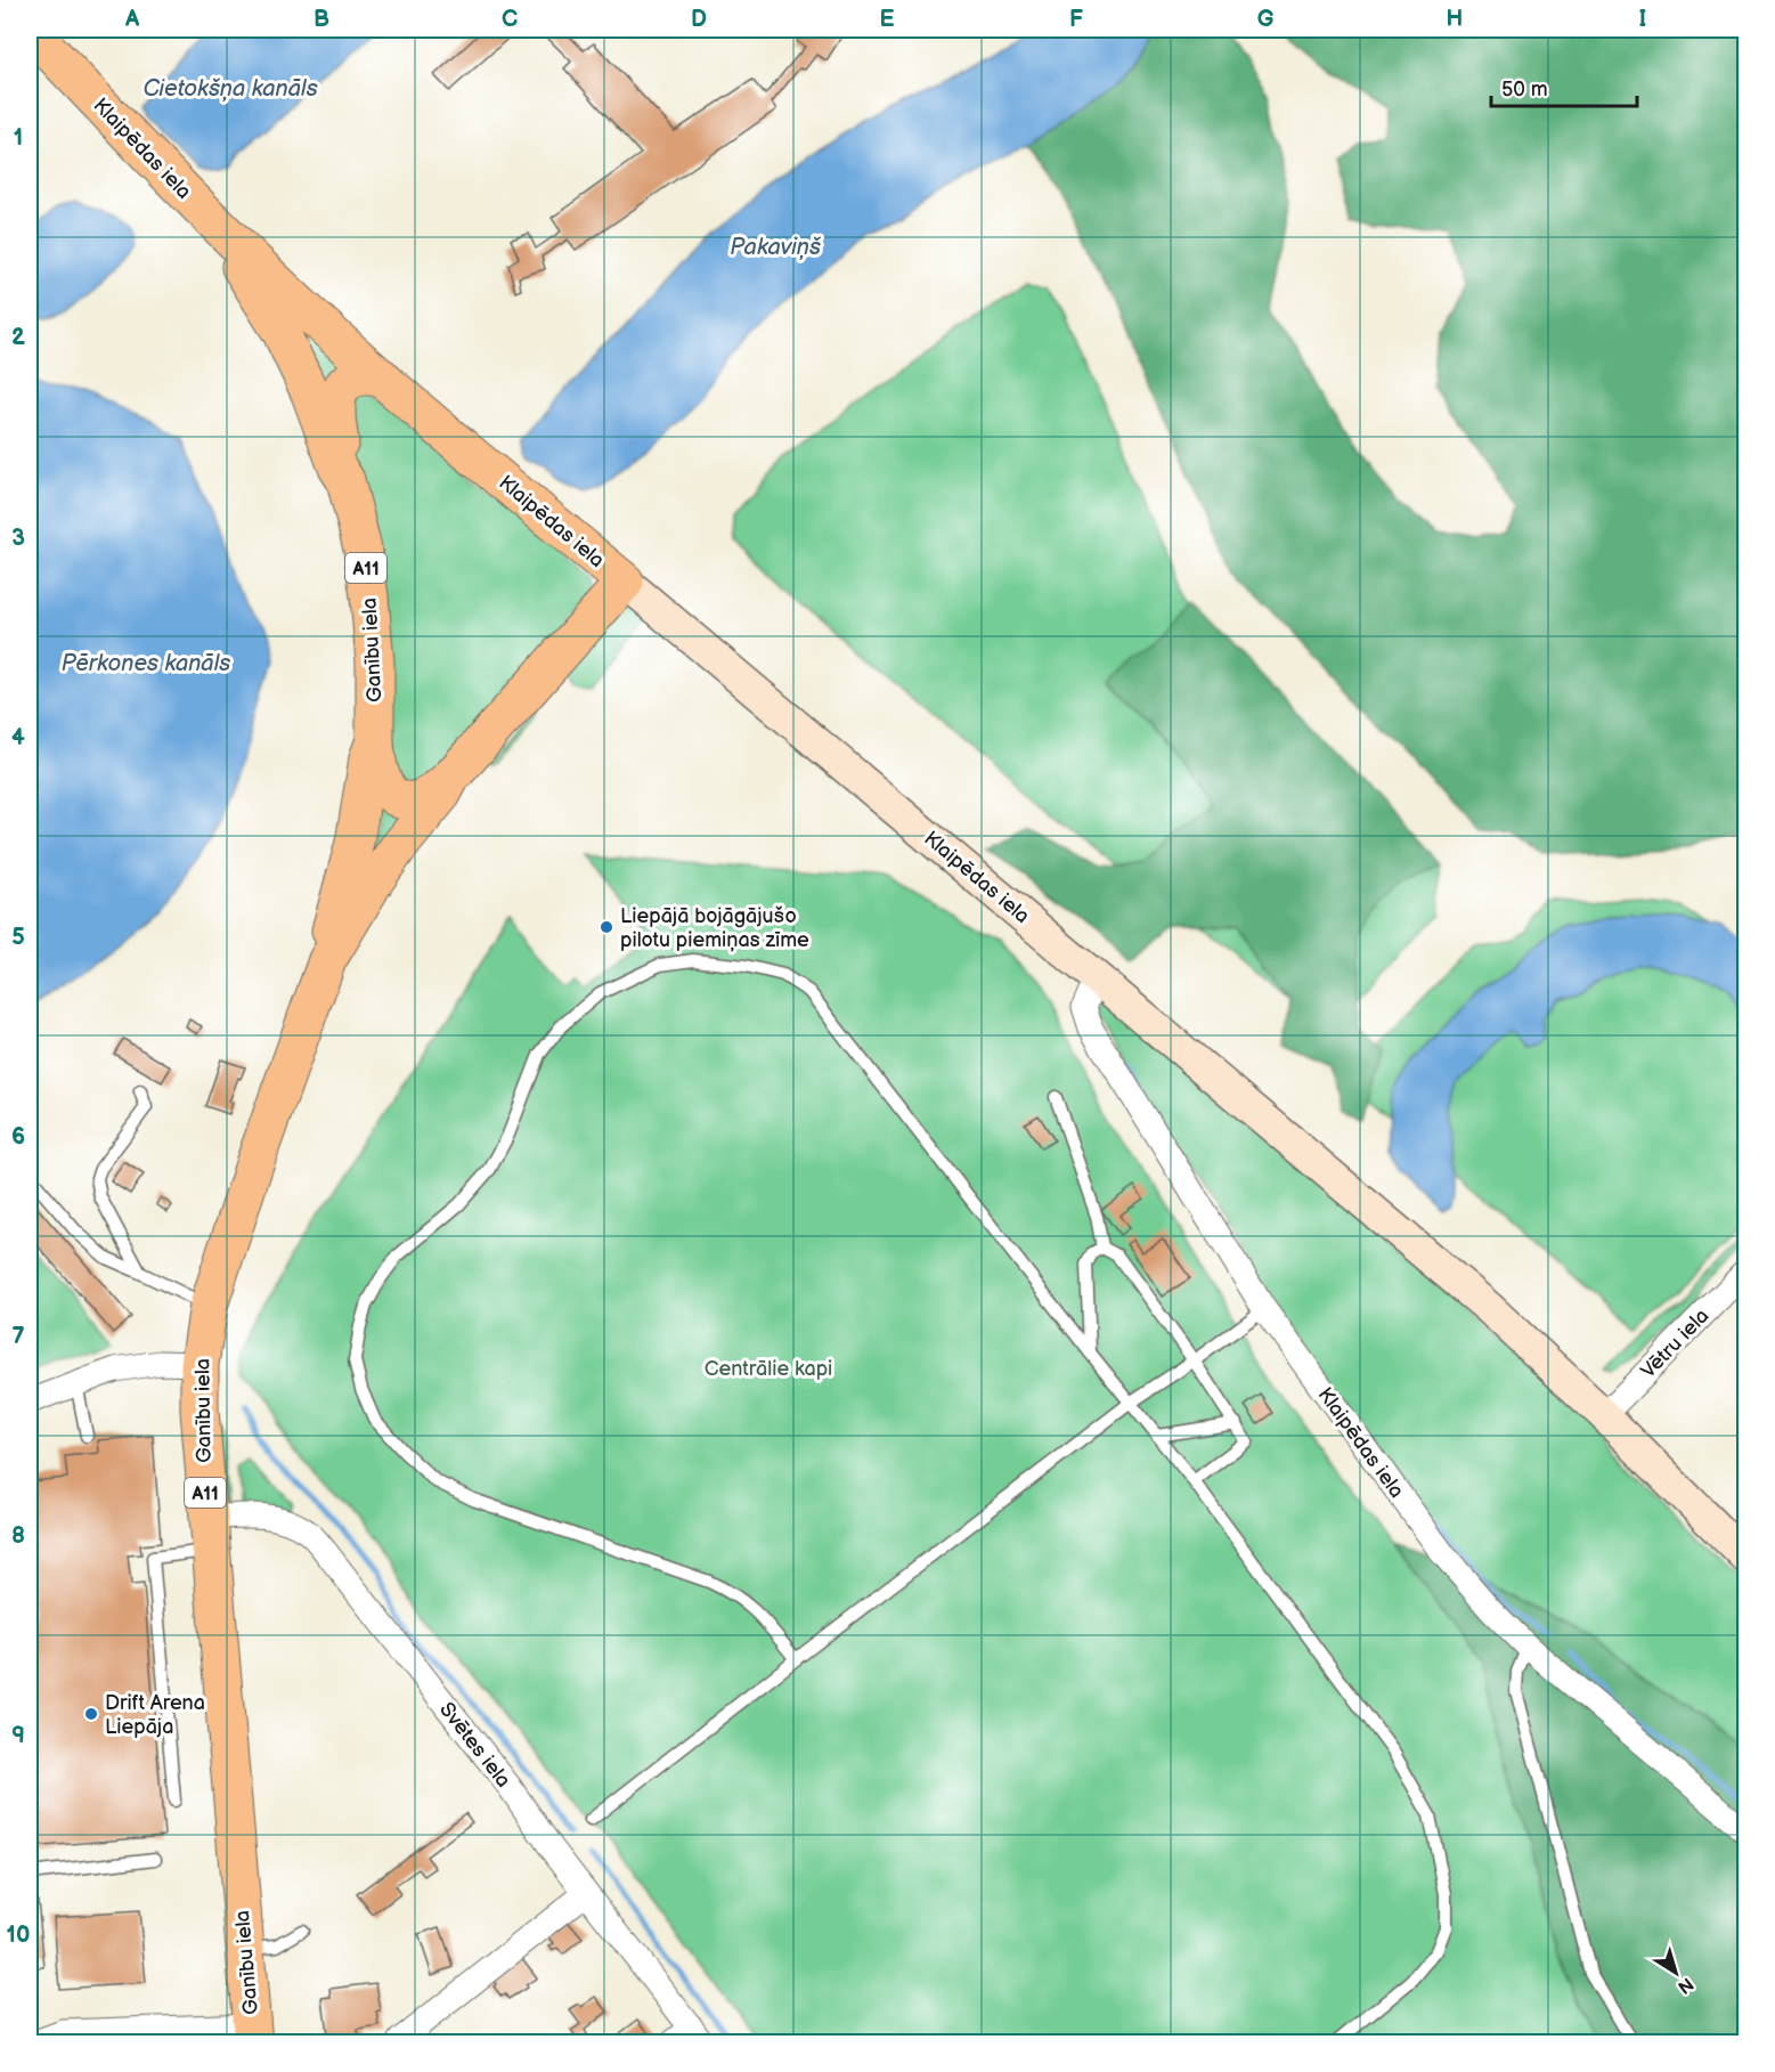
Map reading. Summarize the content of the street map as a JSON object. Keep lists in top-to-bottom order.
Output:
{
  "streets": {
    "highway": ["Klaipēdas iela", "A11", "Ganību iela"],
    "street": ["Vētru iela", "Svētes iela"]
  },
  "crossings": [
    ["Klaipēdas iela", "Ganību iela"],
    ["Klaipēdas iela", "Vētru iela"],
    ["Ganību iela", "Svētes iela"]
  ],
  "water": ["Cietokšņa kanāls", "Pakaviņš", "Pērkones kanāls"],
  "parks": ["Centrālie kapi"],
  "places": ["Liepājā bojāgājušo pilotu piemiņas zīme", "Drift Arena Liepāja"],
  "scale_bar": "50 m",
  "north": "bottom right",
  "grid": {
    "columns": [
      "A",
      "B",
      "C",
      "D",
      "E",
      "F",
      "G",
      "H",
      "I"
    ],
    "rows": [
      "1",
      "2",
      "3",
      "4",
      "5",
      "6",
      "7",
      "8",
      "9",
      "10"
    ]
  }
}
